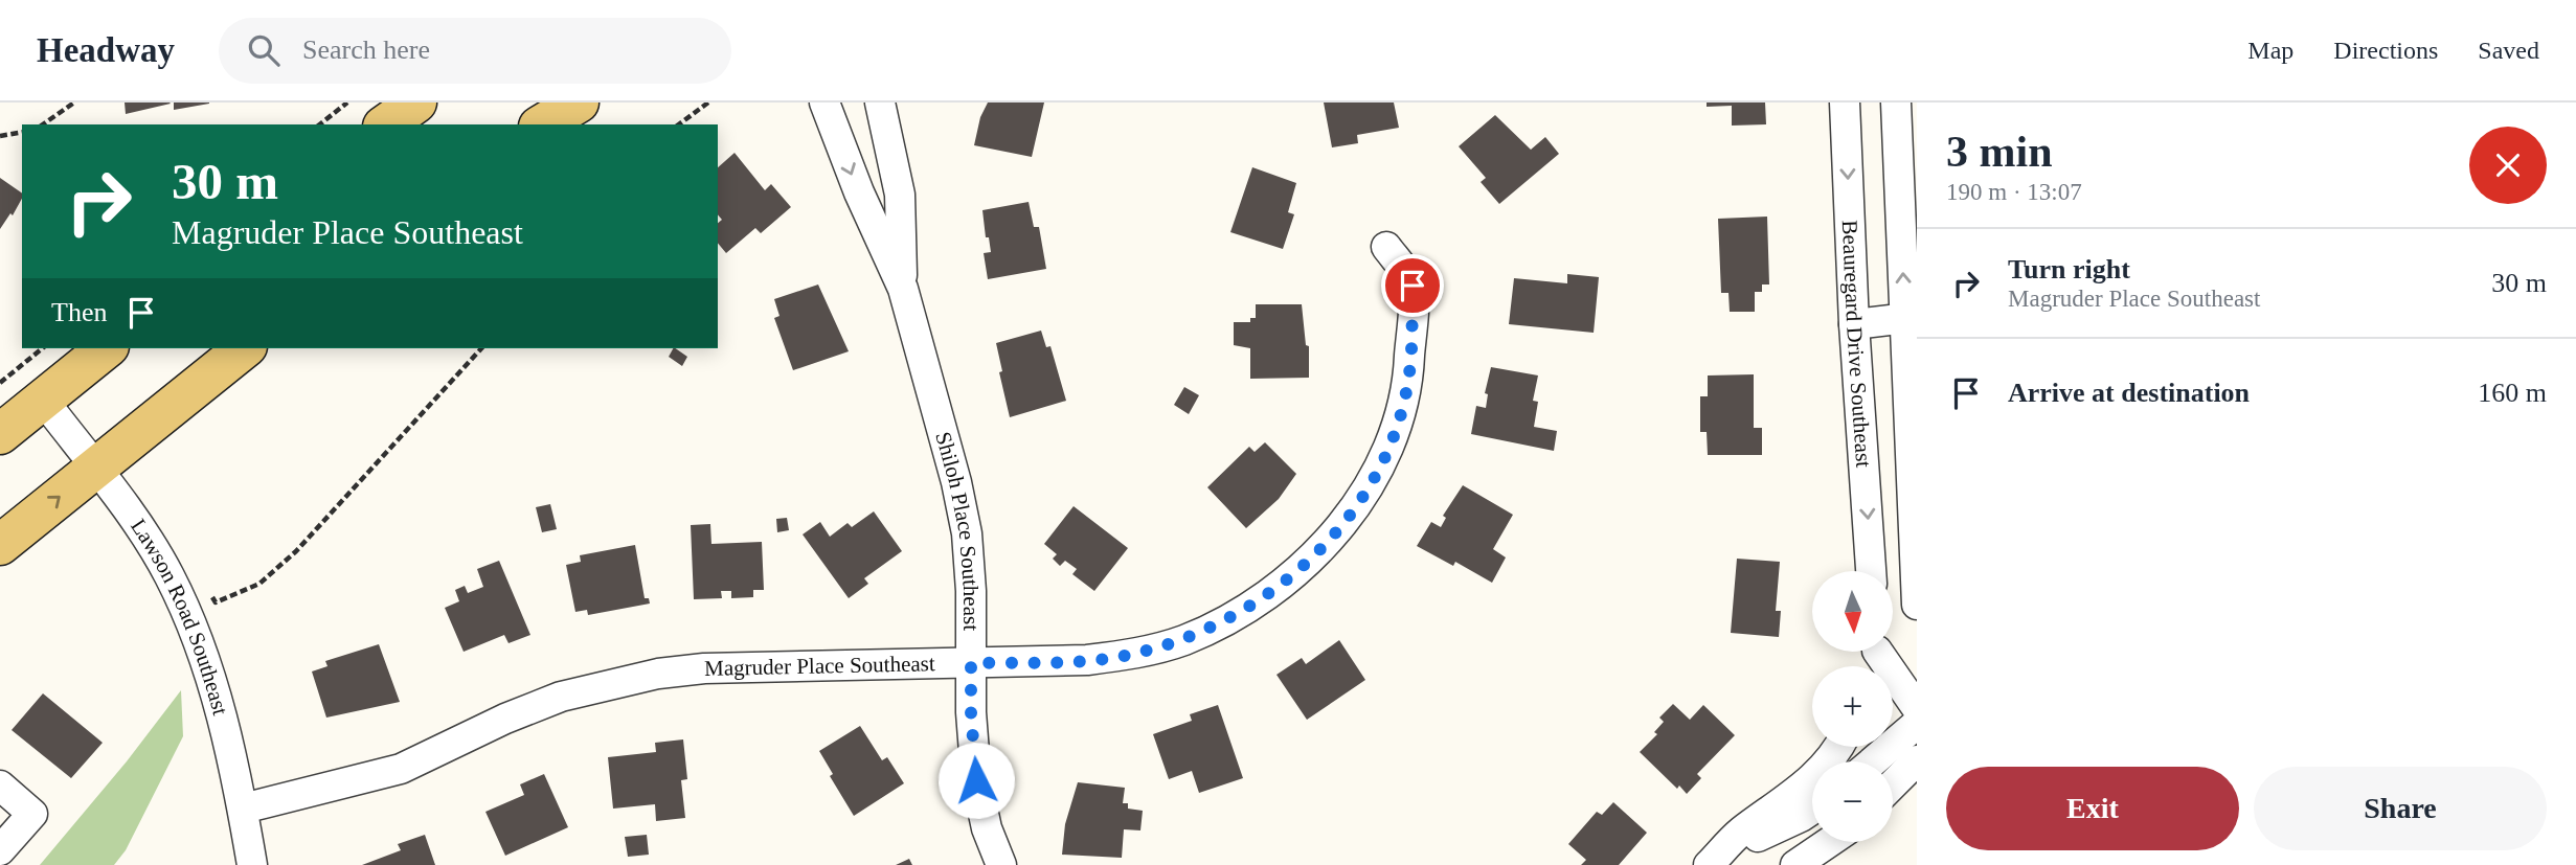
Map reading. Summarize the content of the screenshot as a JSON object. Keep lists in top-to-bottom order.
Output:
{
  "streets": {
    "street": [
      "Beauregard Drive Southeast",
      "Shiloh Place Southeast",
      "Lawson Road Southeast",
      "Magruder Place Southeast"
    ]
  },
  "crossings": [
    ["Shiloh Place Southeast", "Magruder Place Southeast"],
    ["Lawson Road Southeast", "Magruder Place Southeast"]
  ],
  "north": "bottom",
  "page": {
    "header": "Headway",
    "search": "Search here",
    "nav": ["Map", "Directions", "Saved"],
    "heading": ["3 min", "190 m · 13:07"],
    "turn": ["30 m", "Magruder Place Southeast"],
    "list": [
      {
        "name": "Turn right",
        "note": "Magruder Place Southeast",
        "value": "30 m"
      },
      {
        "name": "Arrive at destination",
        "value": "160 m"
      }
    ],
    "then": "Then",
    "map_buttons": ["+", "−"],
    "buttons": ["Exit", "Share"]
  }
}
